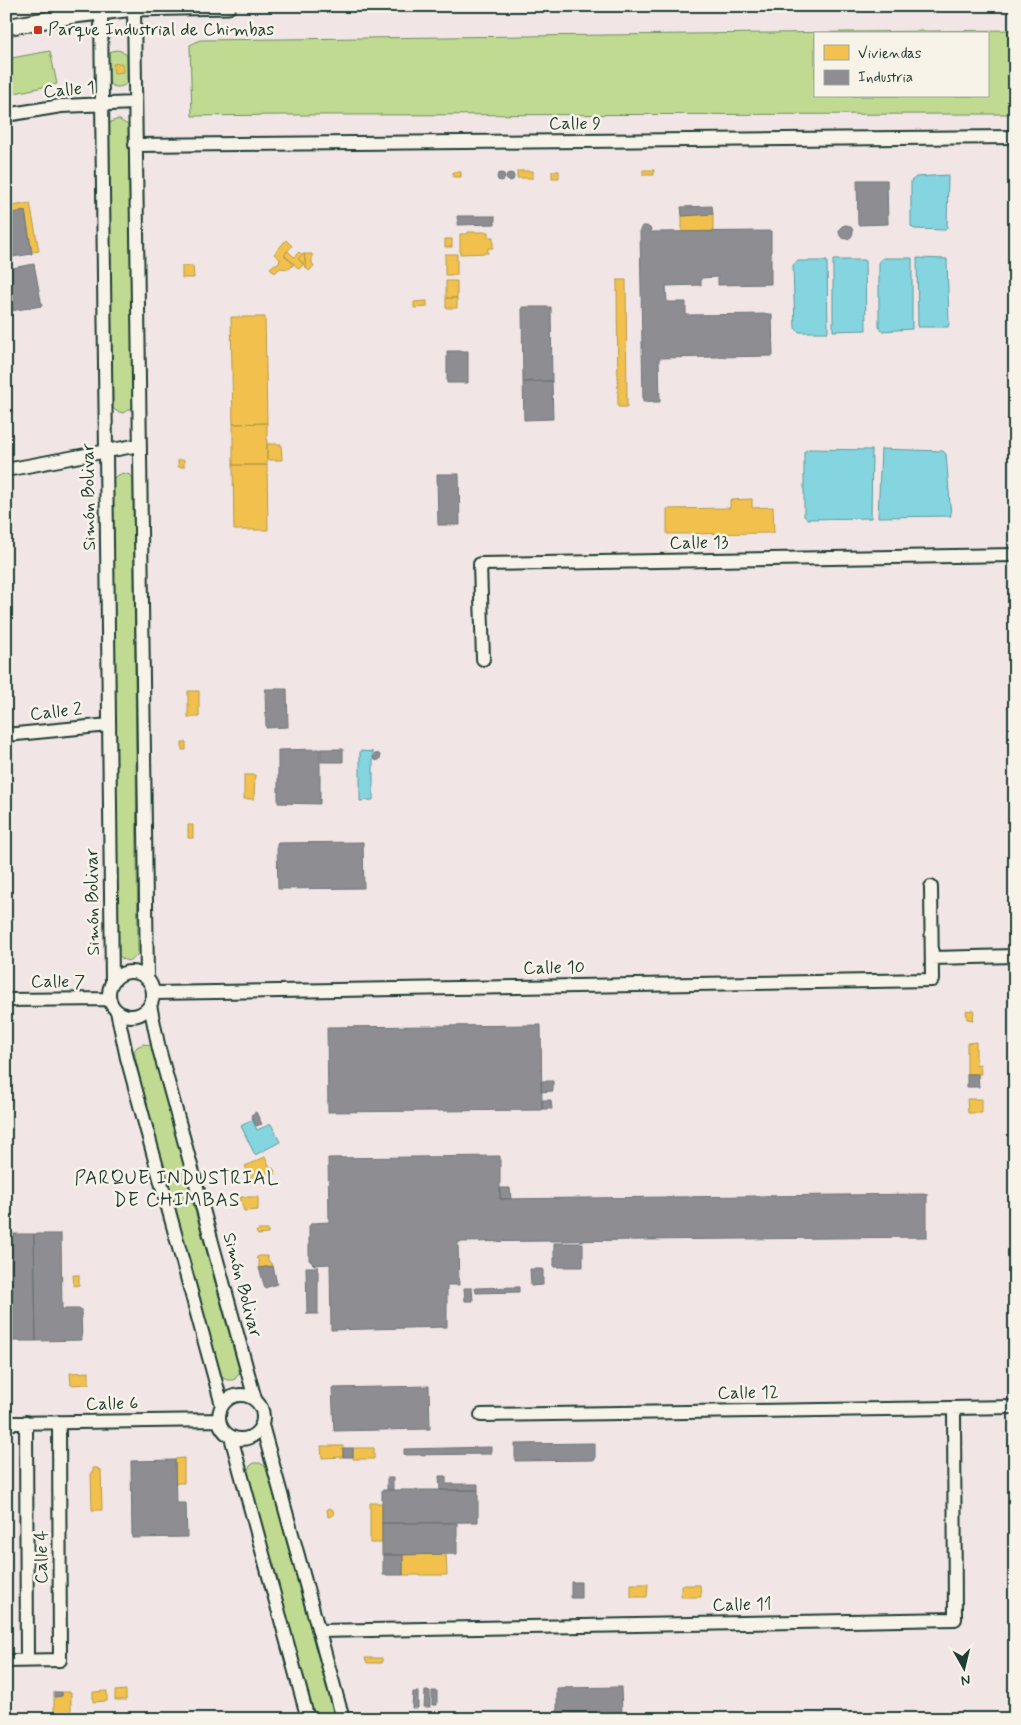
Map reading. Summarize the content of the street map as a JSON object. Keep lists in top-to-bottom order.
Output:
{
  "streets": {
    "street": [
      "Calle 1",
      "Calle 9",
      "Simón Bolivar",
      "Calle 13",
      "Calle 2",
      "Calle 10",
      "Calle 7",
      "Calle 12",
      "Calle 6",
      "Calle 4",
      "Calle 11"
    ]
  },
  "crossings": [
    ["Calle 1", "Simón Bolivar"],
    ["Simón Bolivar", "Calle 2"],
    ["Simón Bolivar", "Calle 10"],
    ["Simón Bolivar", "Calle 7"],
    ["Simón Bolivar", "Calle 6"],
    ["Calle 10", "Calle 7"],
    ["Calle 12", "Calle 11"],
    ["Calle 6", "Calle 4"]
  ],
  "districts": ["PARQUE INDUSTRIAL DE CHIMBAS"],
  "places": {
    "transit": ["Parque Industrial de Chimbas"]
  },
  "legend": ["Viviendas", "Industria"],
  "north": "bottom"
}
